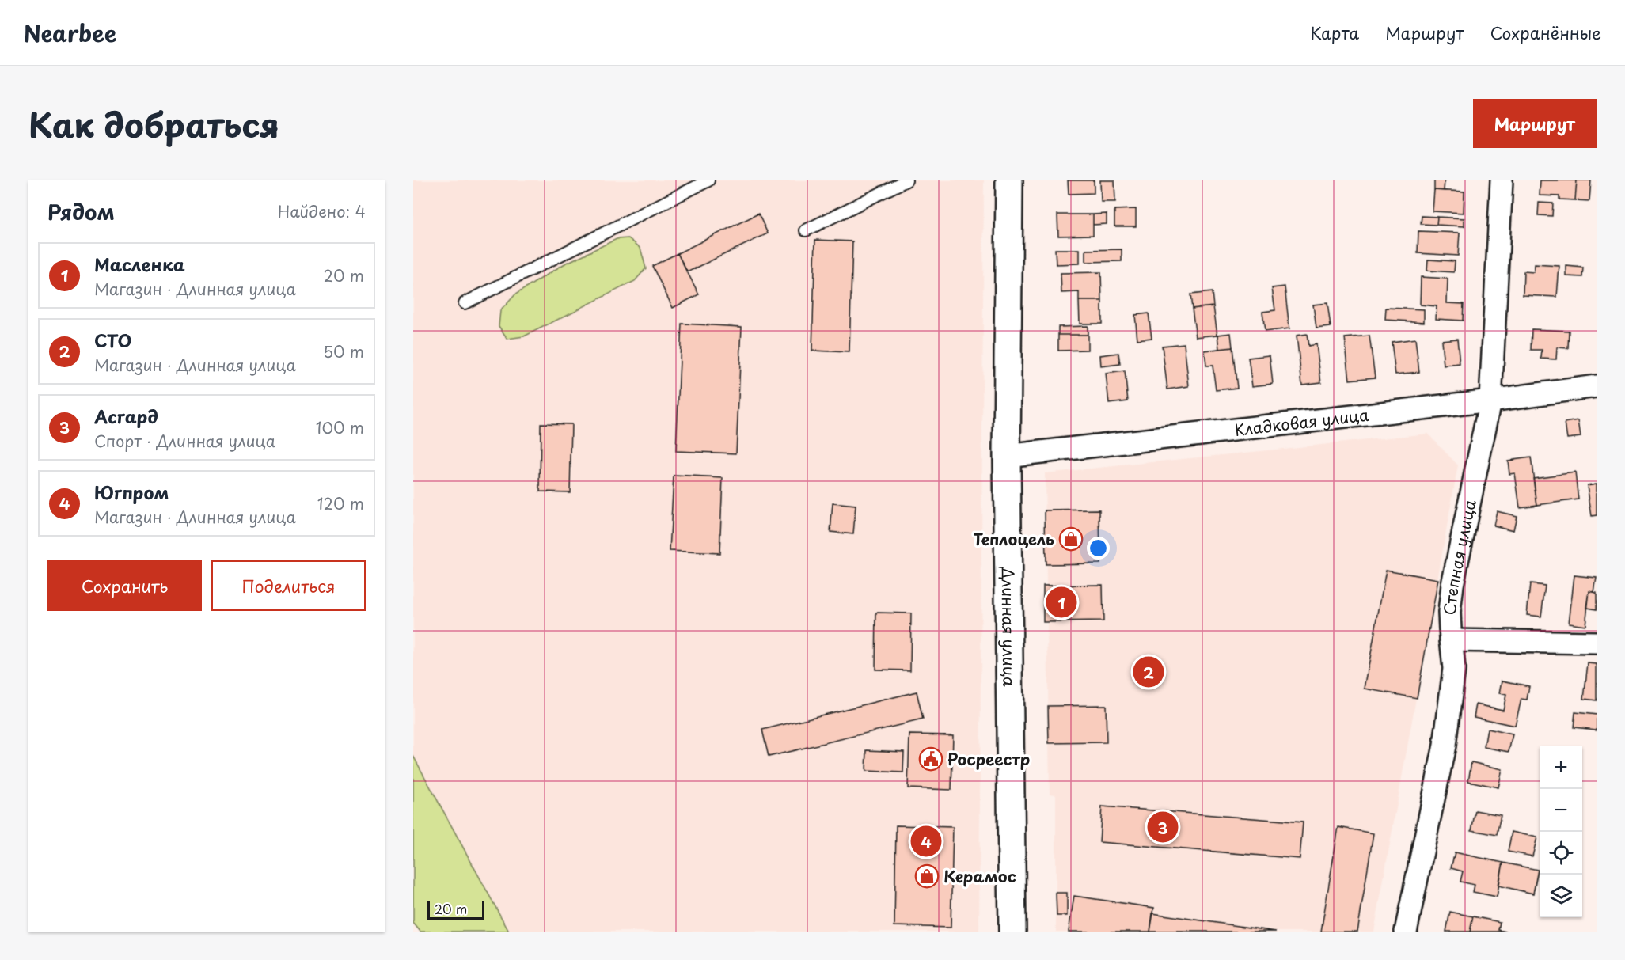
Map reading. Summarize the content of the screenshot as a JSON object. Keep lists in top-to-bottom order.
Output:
{
  "streets": {
    "street": ["Кладковая улица", "Степная улица", "Длинная улица"]
  },
  "crossings": [
    ["Кладковая улица", "Степная улица"],
    ["Кладковая улица", "Длинная улица"]
  ],
  "places": {
    "shop": ["Теплоцель", "Керамос"],
    "public building": ["Росреестр"]
  },
  "scale_bar": "20 m",
  "page": {
    "header": "Nearbee",
    "nav": ["Карта", "Маршрут", "Сохранённые"],
    "title": "Как добраться",
    "buttons": [
      "Маршрут",
      ["Сохранить", "Поделиться"]
    ],
    "heading": ["Рядом", "Найдено: 4"],
    "list": [
      {
        "mark": "1",
        "name": "Масленка",
        "note": "Магазин · Длинная улица",
        "value": "20 m"
      },
      {
        "mark": "2",
        "name": "СТО",
        "note": "Магазин · Длинная улица",
        "value": "50 m"
      },
      {
        "mark": "3",
        "name": "Асгард",
        "note": "Спорт · Длинная улица",
        "value": "100 m"
      },
      {
        "mark": "4",
        "name": "Югпром",
        "note": "Магазин · Длинная улица",
        "value": "120 m"
      }
    ],
    "pins": [
      "1",
      "2",
      "3",
      "4"
    ],
    "map_buttons": ["+", "−"],
    "scale": "20 m"
  }
}
